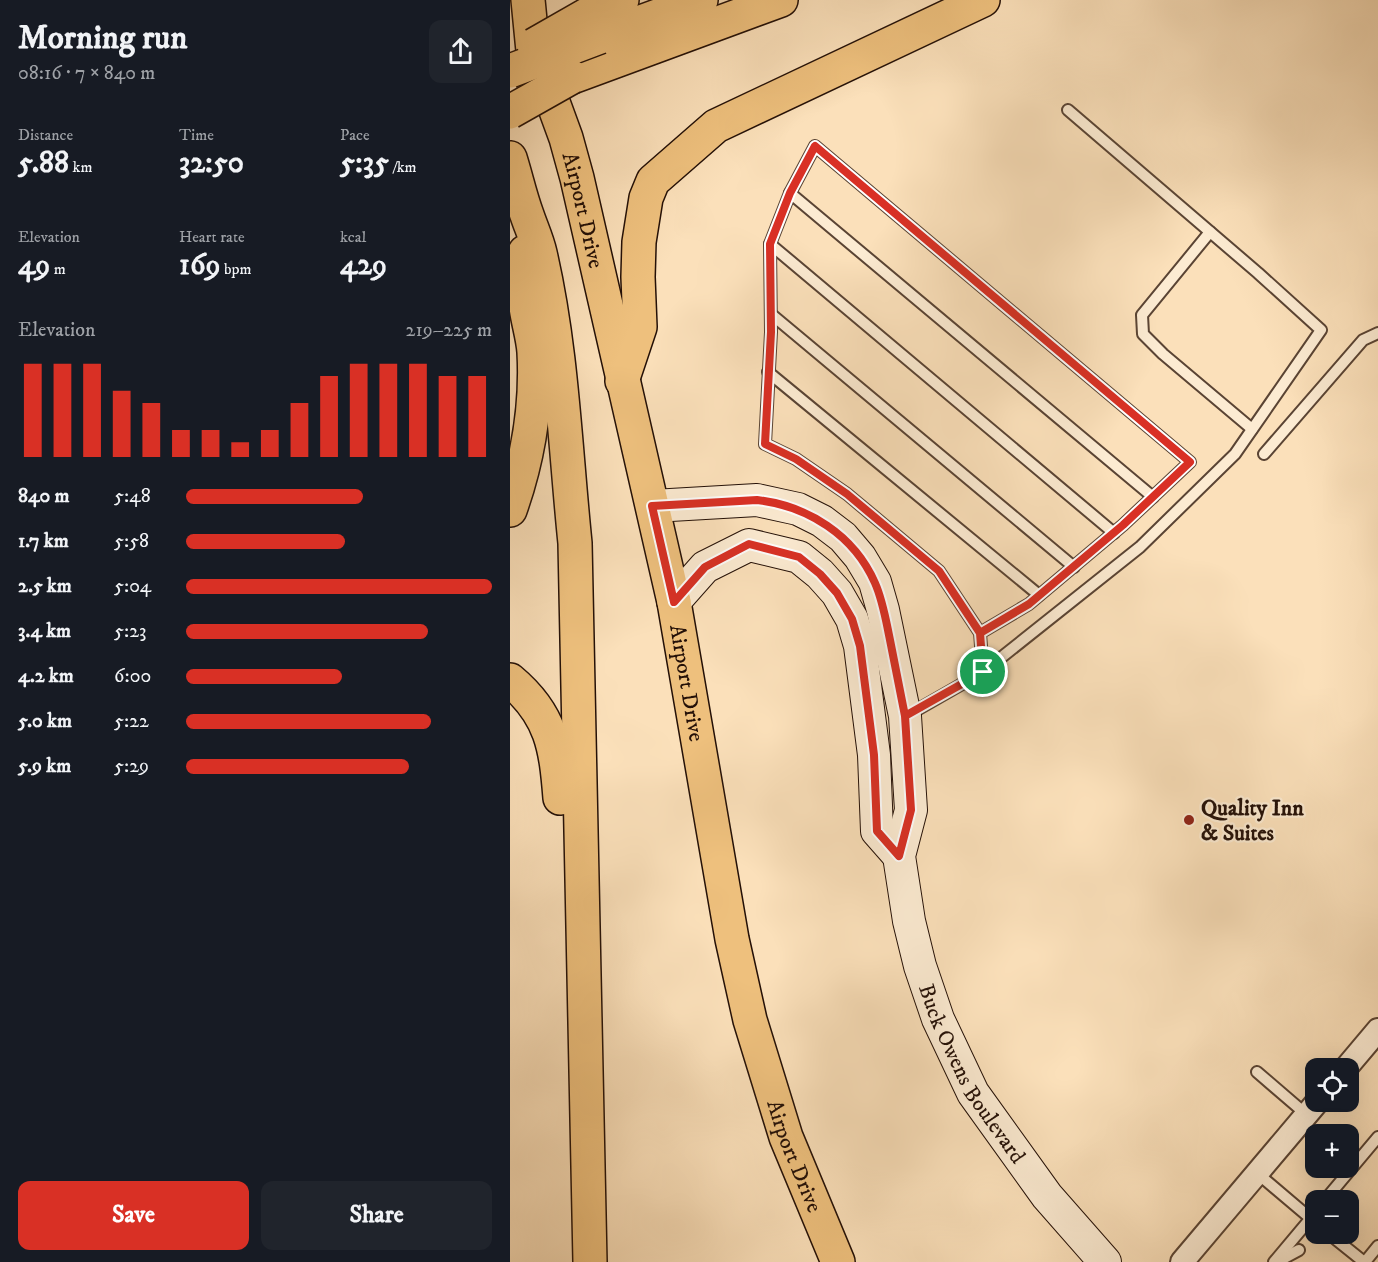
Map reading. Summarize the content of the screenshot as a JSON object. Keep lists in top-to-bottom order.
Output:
{
  "streets": {
    "main road": ["Airport Drive", "Buck Owens Boulevard"]
  },
  "crossings": [
    ["Airport Drive", "Buck Owens Boulevard"]
  ],
  "places": ["Quality Inn & Suites"],
  "page": {
    "heading": ["Morning run", "08:16 · 7 × 840 m"],
    "stats": [
      ["Distance", "5.88 km"],
      ["Time", "32:50"],
      ["Pace", "5:35 /km"],
      ["Elevation", "49 m"],
      ["Heart rate", "169 bpm"],
      ["kcal", "429"]
    ],
    "chart": ["Elevation", "219–225 m"],
    "list": [
      {
        "name": "840 m",
        "note": "5:48"
      },
      {
        "name": "1.7 km",
        "note": "5:58"
      },
      {
        "name": "2.5 km",
        "note": "5:04"
      },
      {
        "name": "3.4 km",
        "note": "5:23"
      },
      {
        "name": "4.2 km",
        "note": "6:00"
      },
      {
        "name": "5.0 km",
        "note": "5:22"
      },
      {
        "name": "5.9 km",
        "note": "5:29"
      }
    ],
    "map_buttons": ["+", "−"],
    "buttons": ["Save", "Share"]
  }
}
